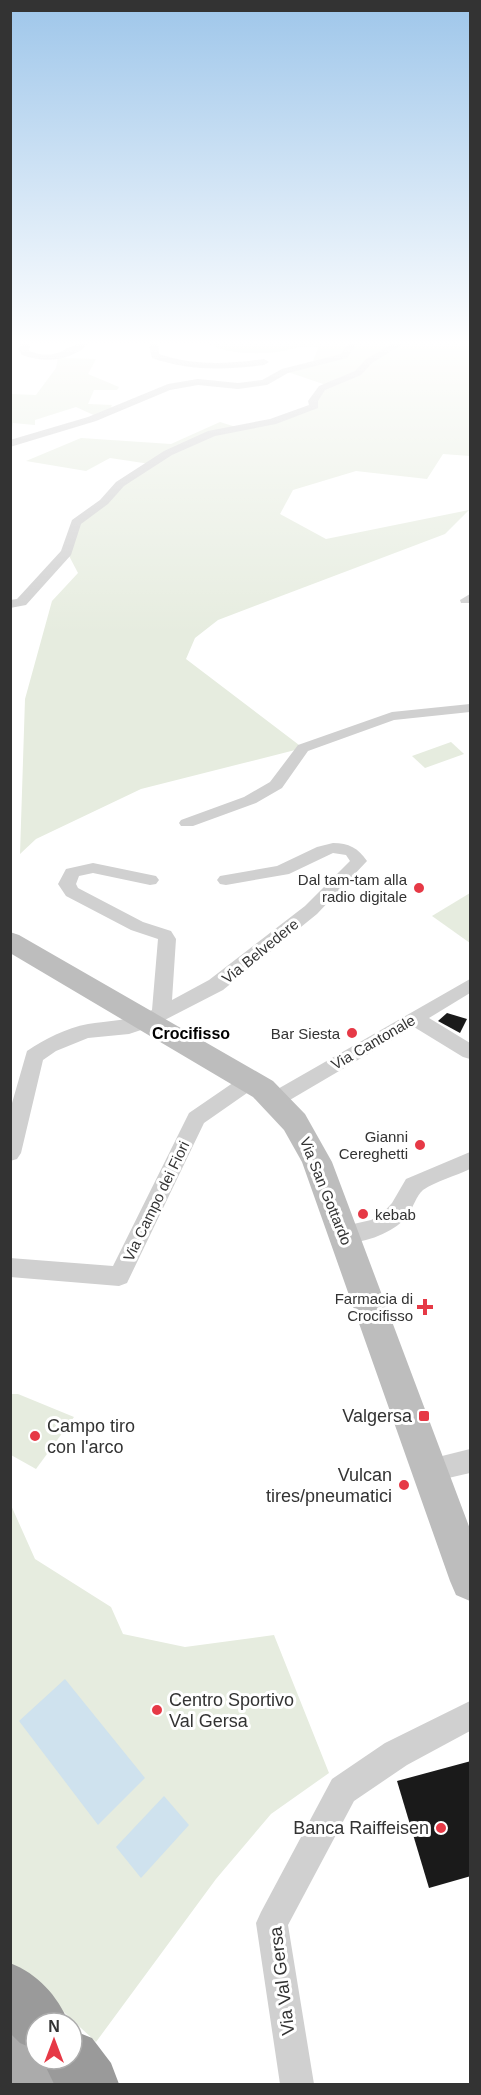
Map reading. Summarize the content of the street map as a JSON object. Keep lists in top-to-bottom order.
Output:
{
  "streets": {
    "main road": ["Via San Gottardo"],
    "street": [
      "Via Belvedere",
      "Via Cantonale",
      "Via Campo dei Fiori",
      "Via Val Gersa"
    ]
  },
  "crossings": [
    ["Via Belvedere", "Via San Gottardo"],
    ["Via Cantonale", "Via San Gottardo"],
    ["Via Cantonale", "Via Campo dei Fiori"],
    ["Via San Gottardo", "Via Campo dei Fiori"]
  ],
  "districts": ["Crocifisso"],
  "places": {
    "other": [
      "Dal tam-tam alla radio digitale",
      "Bar Siesta",
      "Gianni Cereghetti",
      "kebab",
      "Campo tiro con l'arco",
      "Vulcan tires/pneumatici",
      "Centro Sportivo Val Gersa",
      "Banca Raiffeisen"
    ],
    "health": ["Farmacia di Crocifisso"],
    "transit": ["Valgersa"]
  },
  "north": "top"
}
